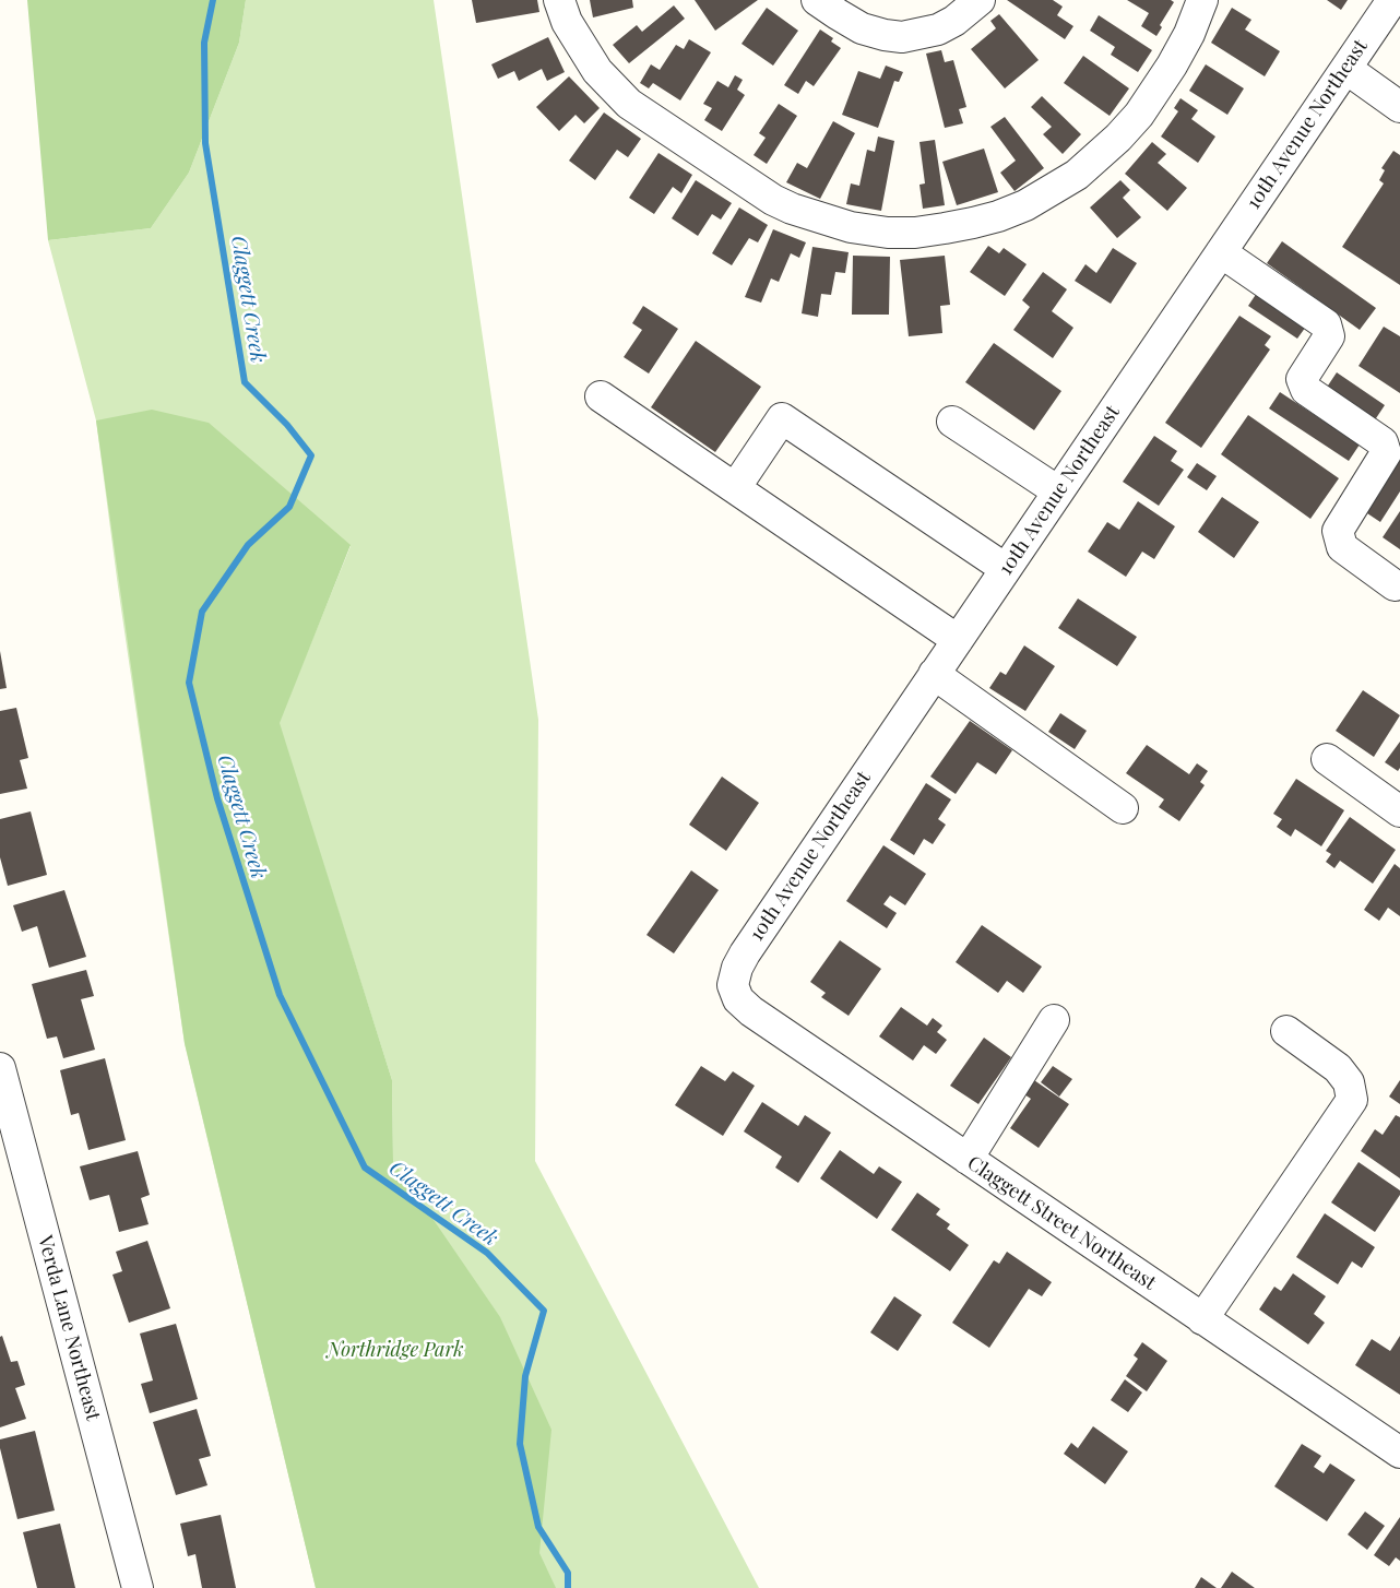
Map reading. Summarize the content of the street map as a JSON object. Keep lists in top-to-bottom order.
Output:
{
  "streets": {
    "street": ["10th Avenue Northeast", "Claggett Street Northeast", "Verda Lane Northeast"]
  },
  "crossings": [
    ["10th Avenue Northeast", "Claggett Street Northeast"]
  ],
  "water": ["Claggett Creek"],
  "parks": ["Northridge Park"]
}
